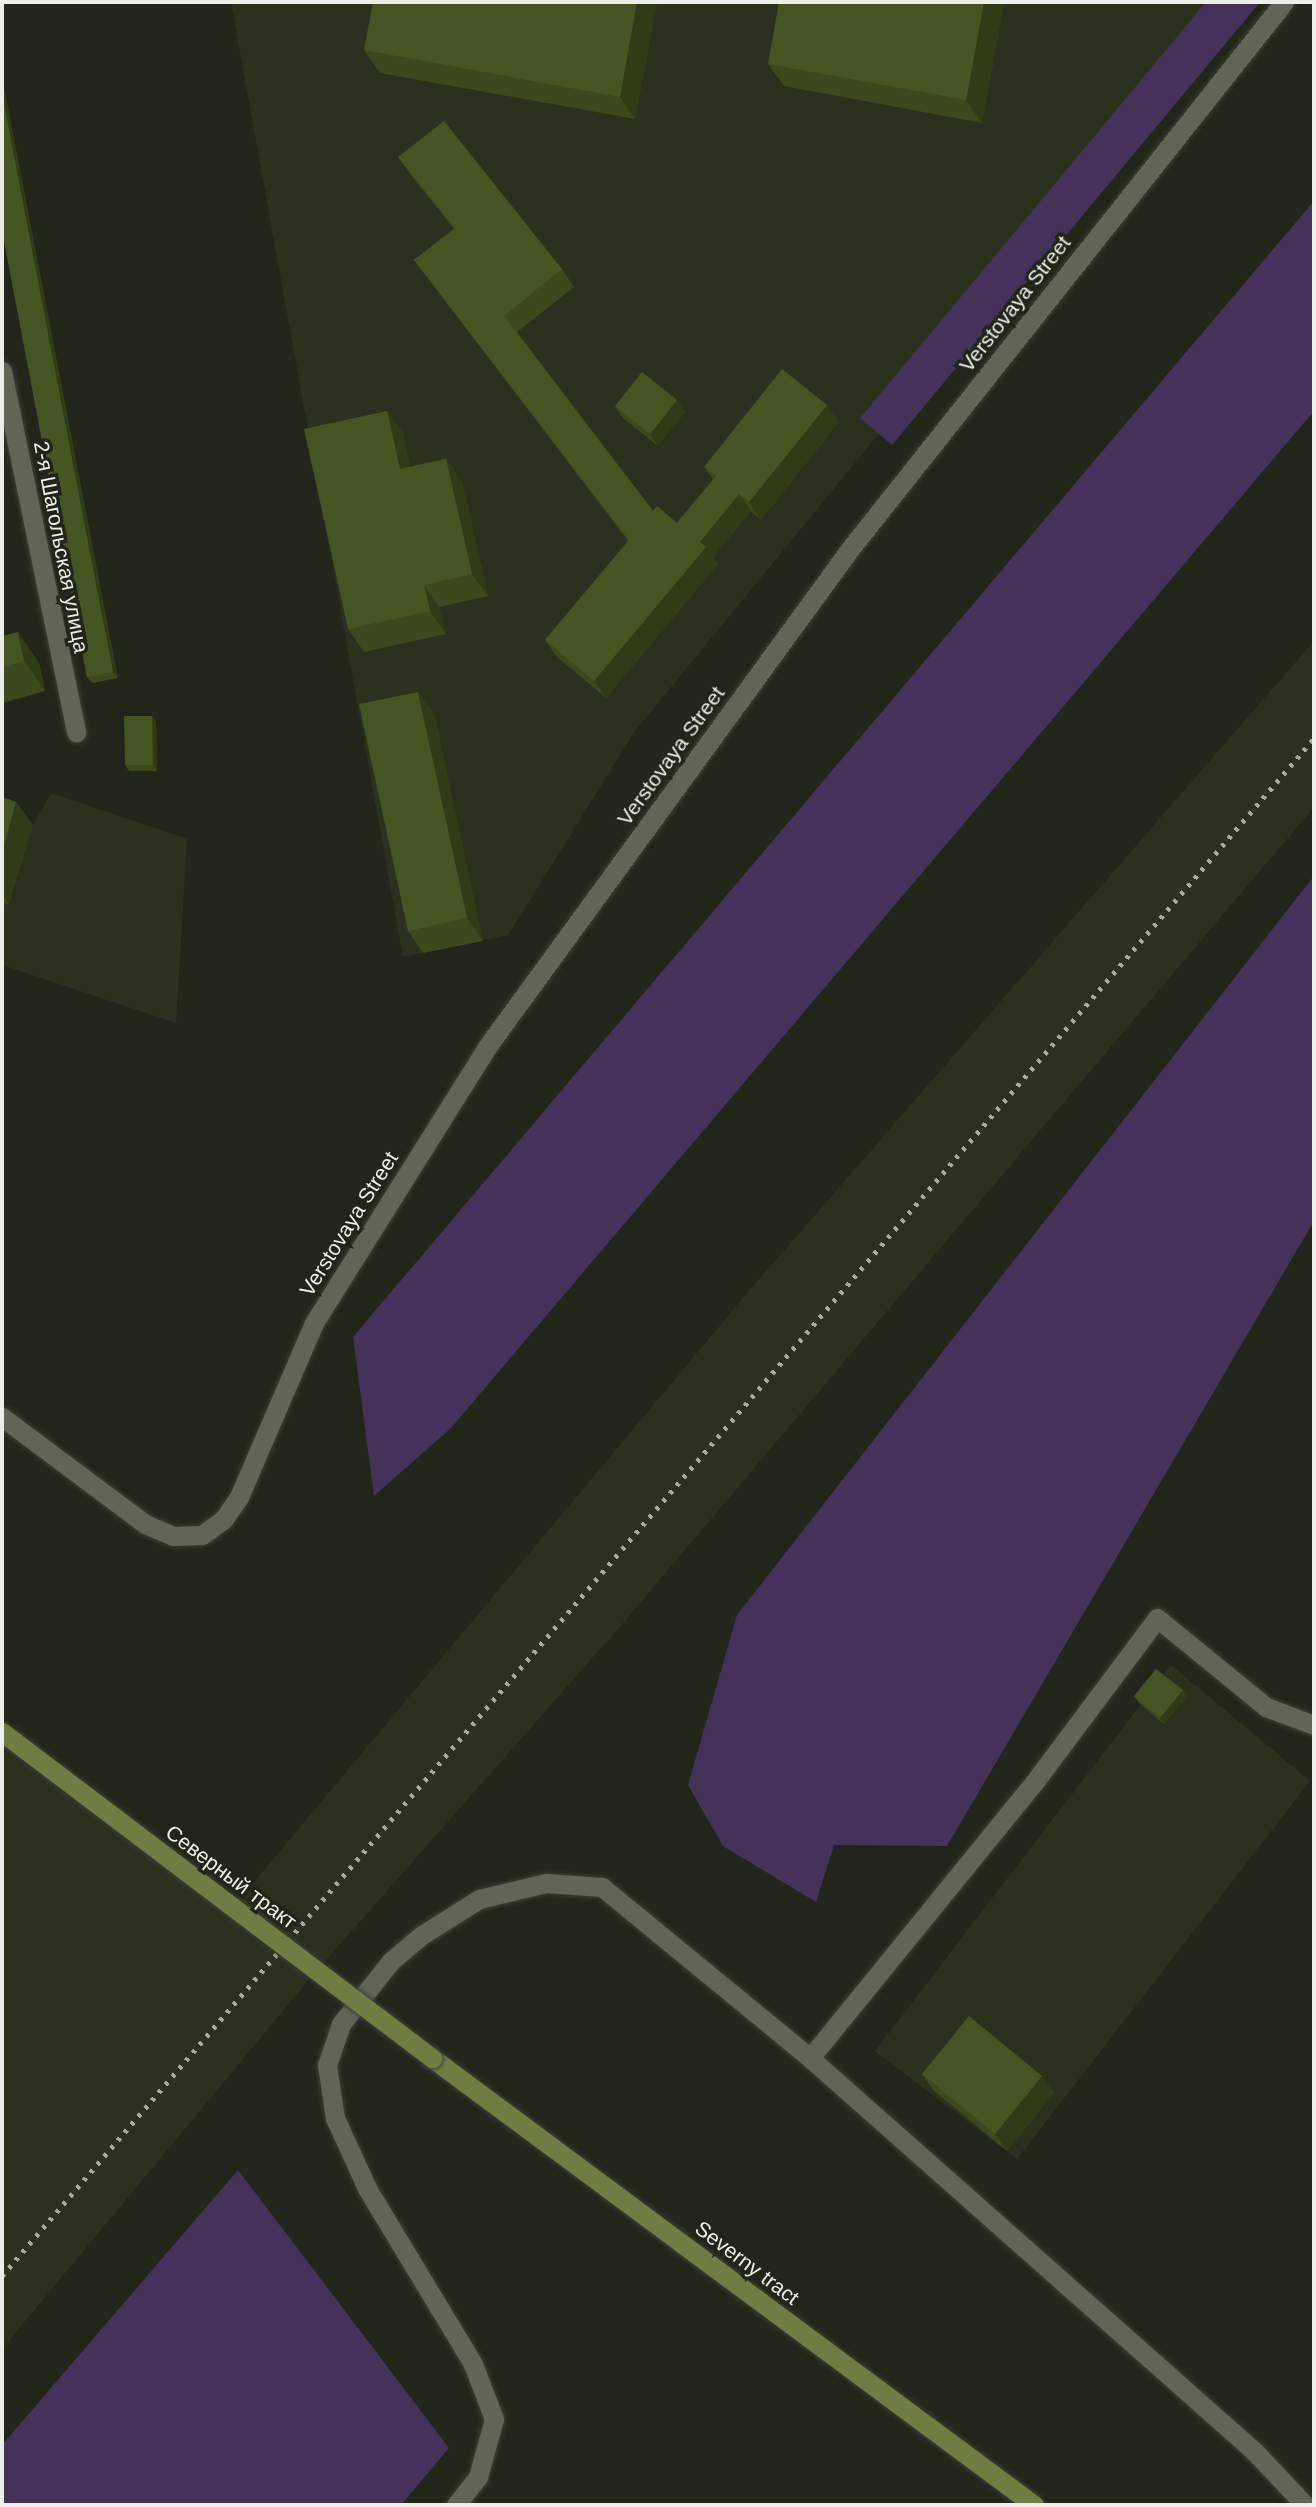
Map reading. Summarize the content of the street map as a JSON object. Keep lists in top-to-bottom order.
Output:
{
  "streets": {
    "main road": ["Северный тракт", "Severny tract"],
    "street": ["Verstovaya Street", "2-я Шагольская улица"]
  },
  "crossings": [
    ["Северный тракт", "Severny tract"]
  ]
}
